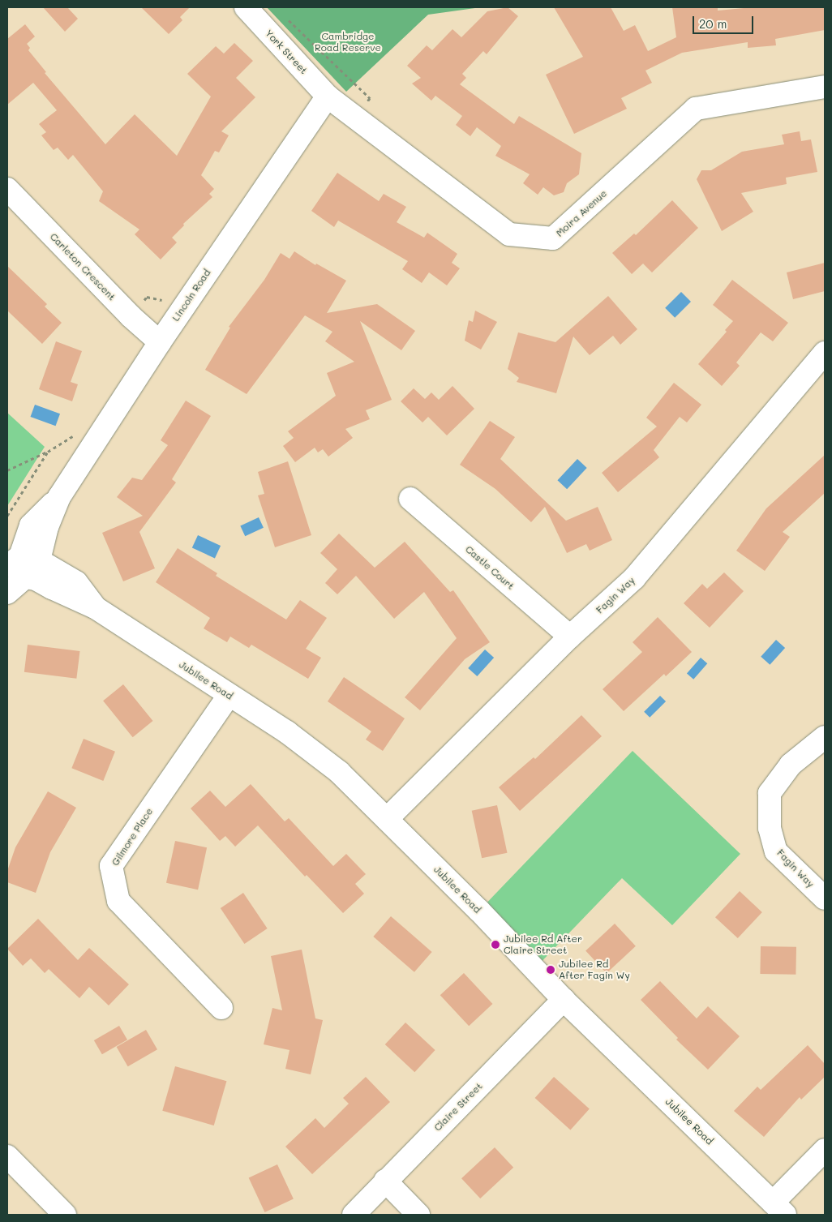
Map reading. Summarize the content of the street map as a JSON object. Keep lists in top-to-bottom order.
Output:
{
  "streets": {
    "street": [
      "York Street",
      "Moira Avenue",
      "Carleton Crescent",
      "Lincoln Road",
      "Castle Court",
      "Fagin Way",
      "Jubilee Road",
      "Gilmore Place",
      "Claire Street"
    ]
  },
  "crossings": [
    ["York Street", "Moira Avenue"],
    ["York Street", "Lincoln Road"],
    ["Moira Avenue", "Lincoln Road"],
    ["Carleton Crescent", "Lincoln Road"],
    ["Lincoln Road", "Jubilee Road"],
    ["Castle Court", "Fagin Way"],
    ["Fagin Way", "Jubilee Road"],
    ["Jubilee Road", "Gilmore Place"],
    ["Jubilee Road", "Claire Street"]
  ],
  "parks": ["Cambridge Road Reserve"],
  "places": ["Jubilee Rd After Claire Street", "Jubilee Rd After Fagin Wy"],
  "scale_bar": "20 m"
}
